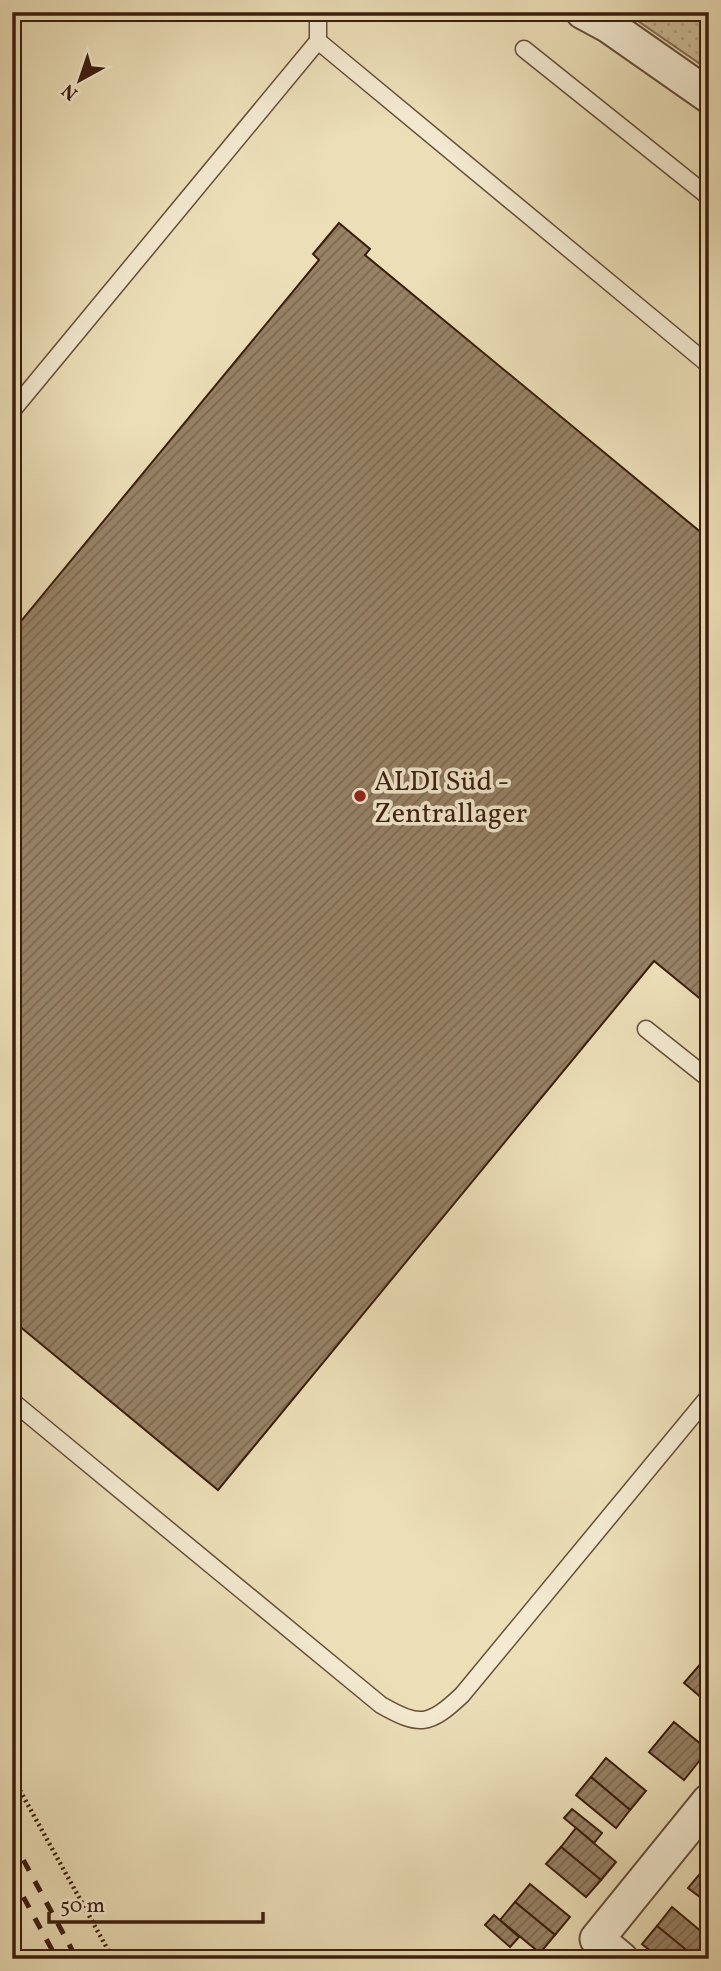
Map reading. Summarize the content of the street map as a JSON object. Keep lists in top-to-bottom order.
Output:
{
  "places": ["ALDI Süd - Zentrallager"],
  "scale_bar": "50 m",
  "north": "bottom left"
}
